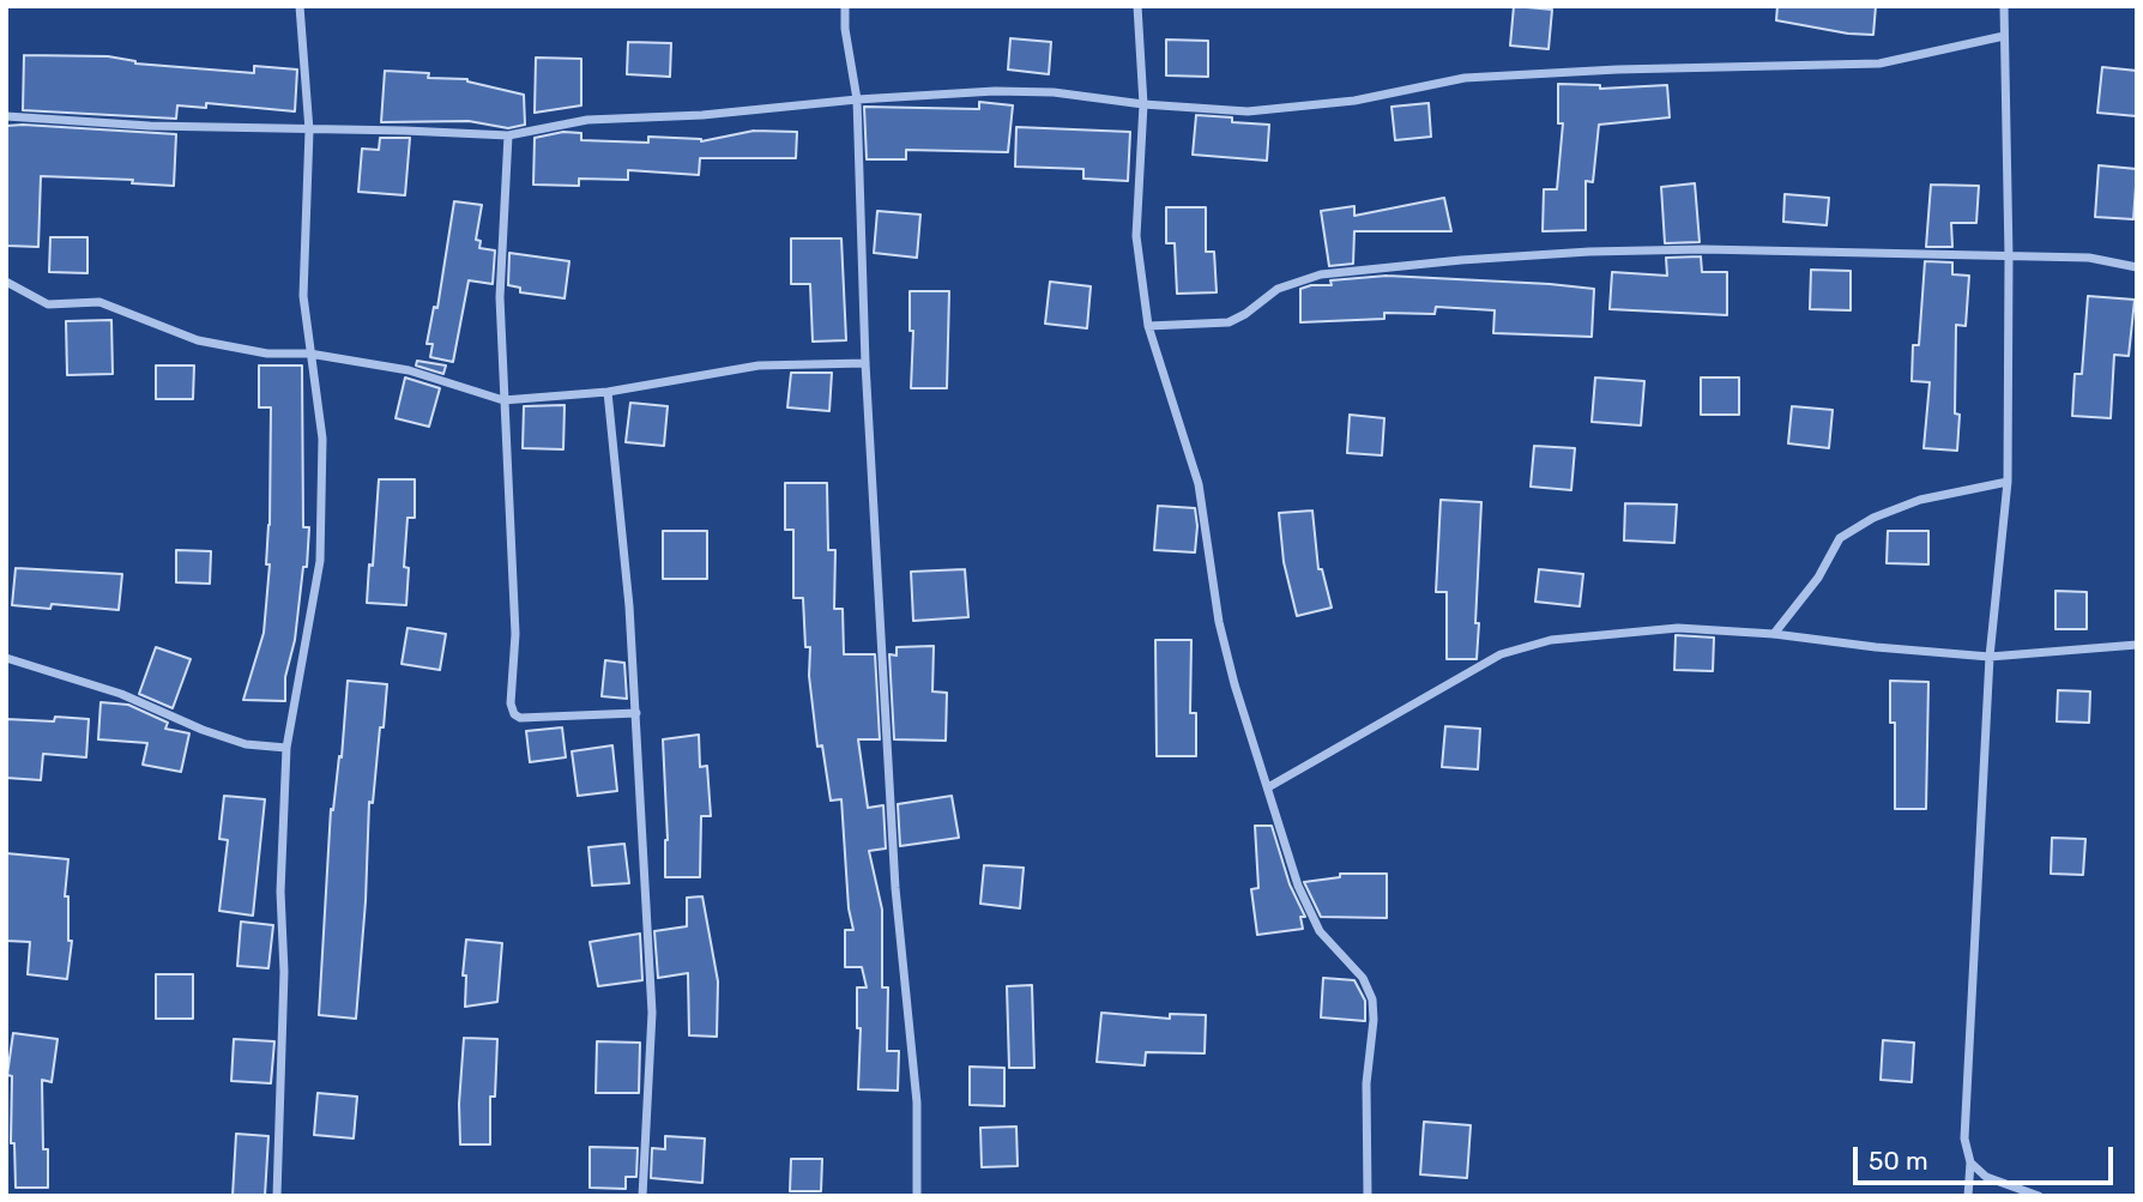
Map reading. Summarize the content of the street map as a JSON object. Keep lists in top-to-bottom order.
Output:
{
  "scale_bar": "50 m"
}
